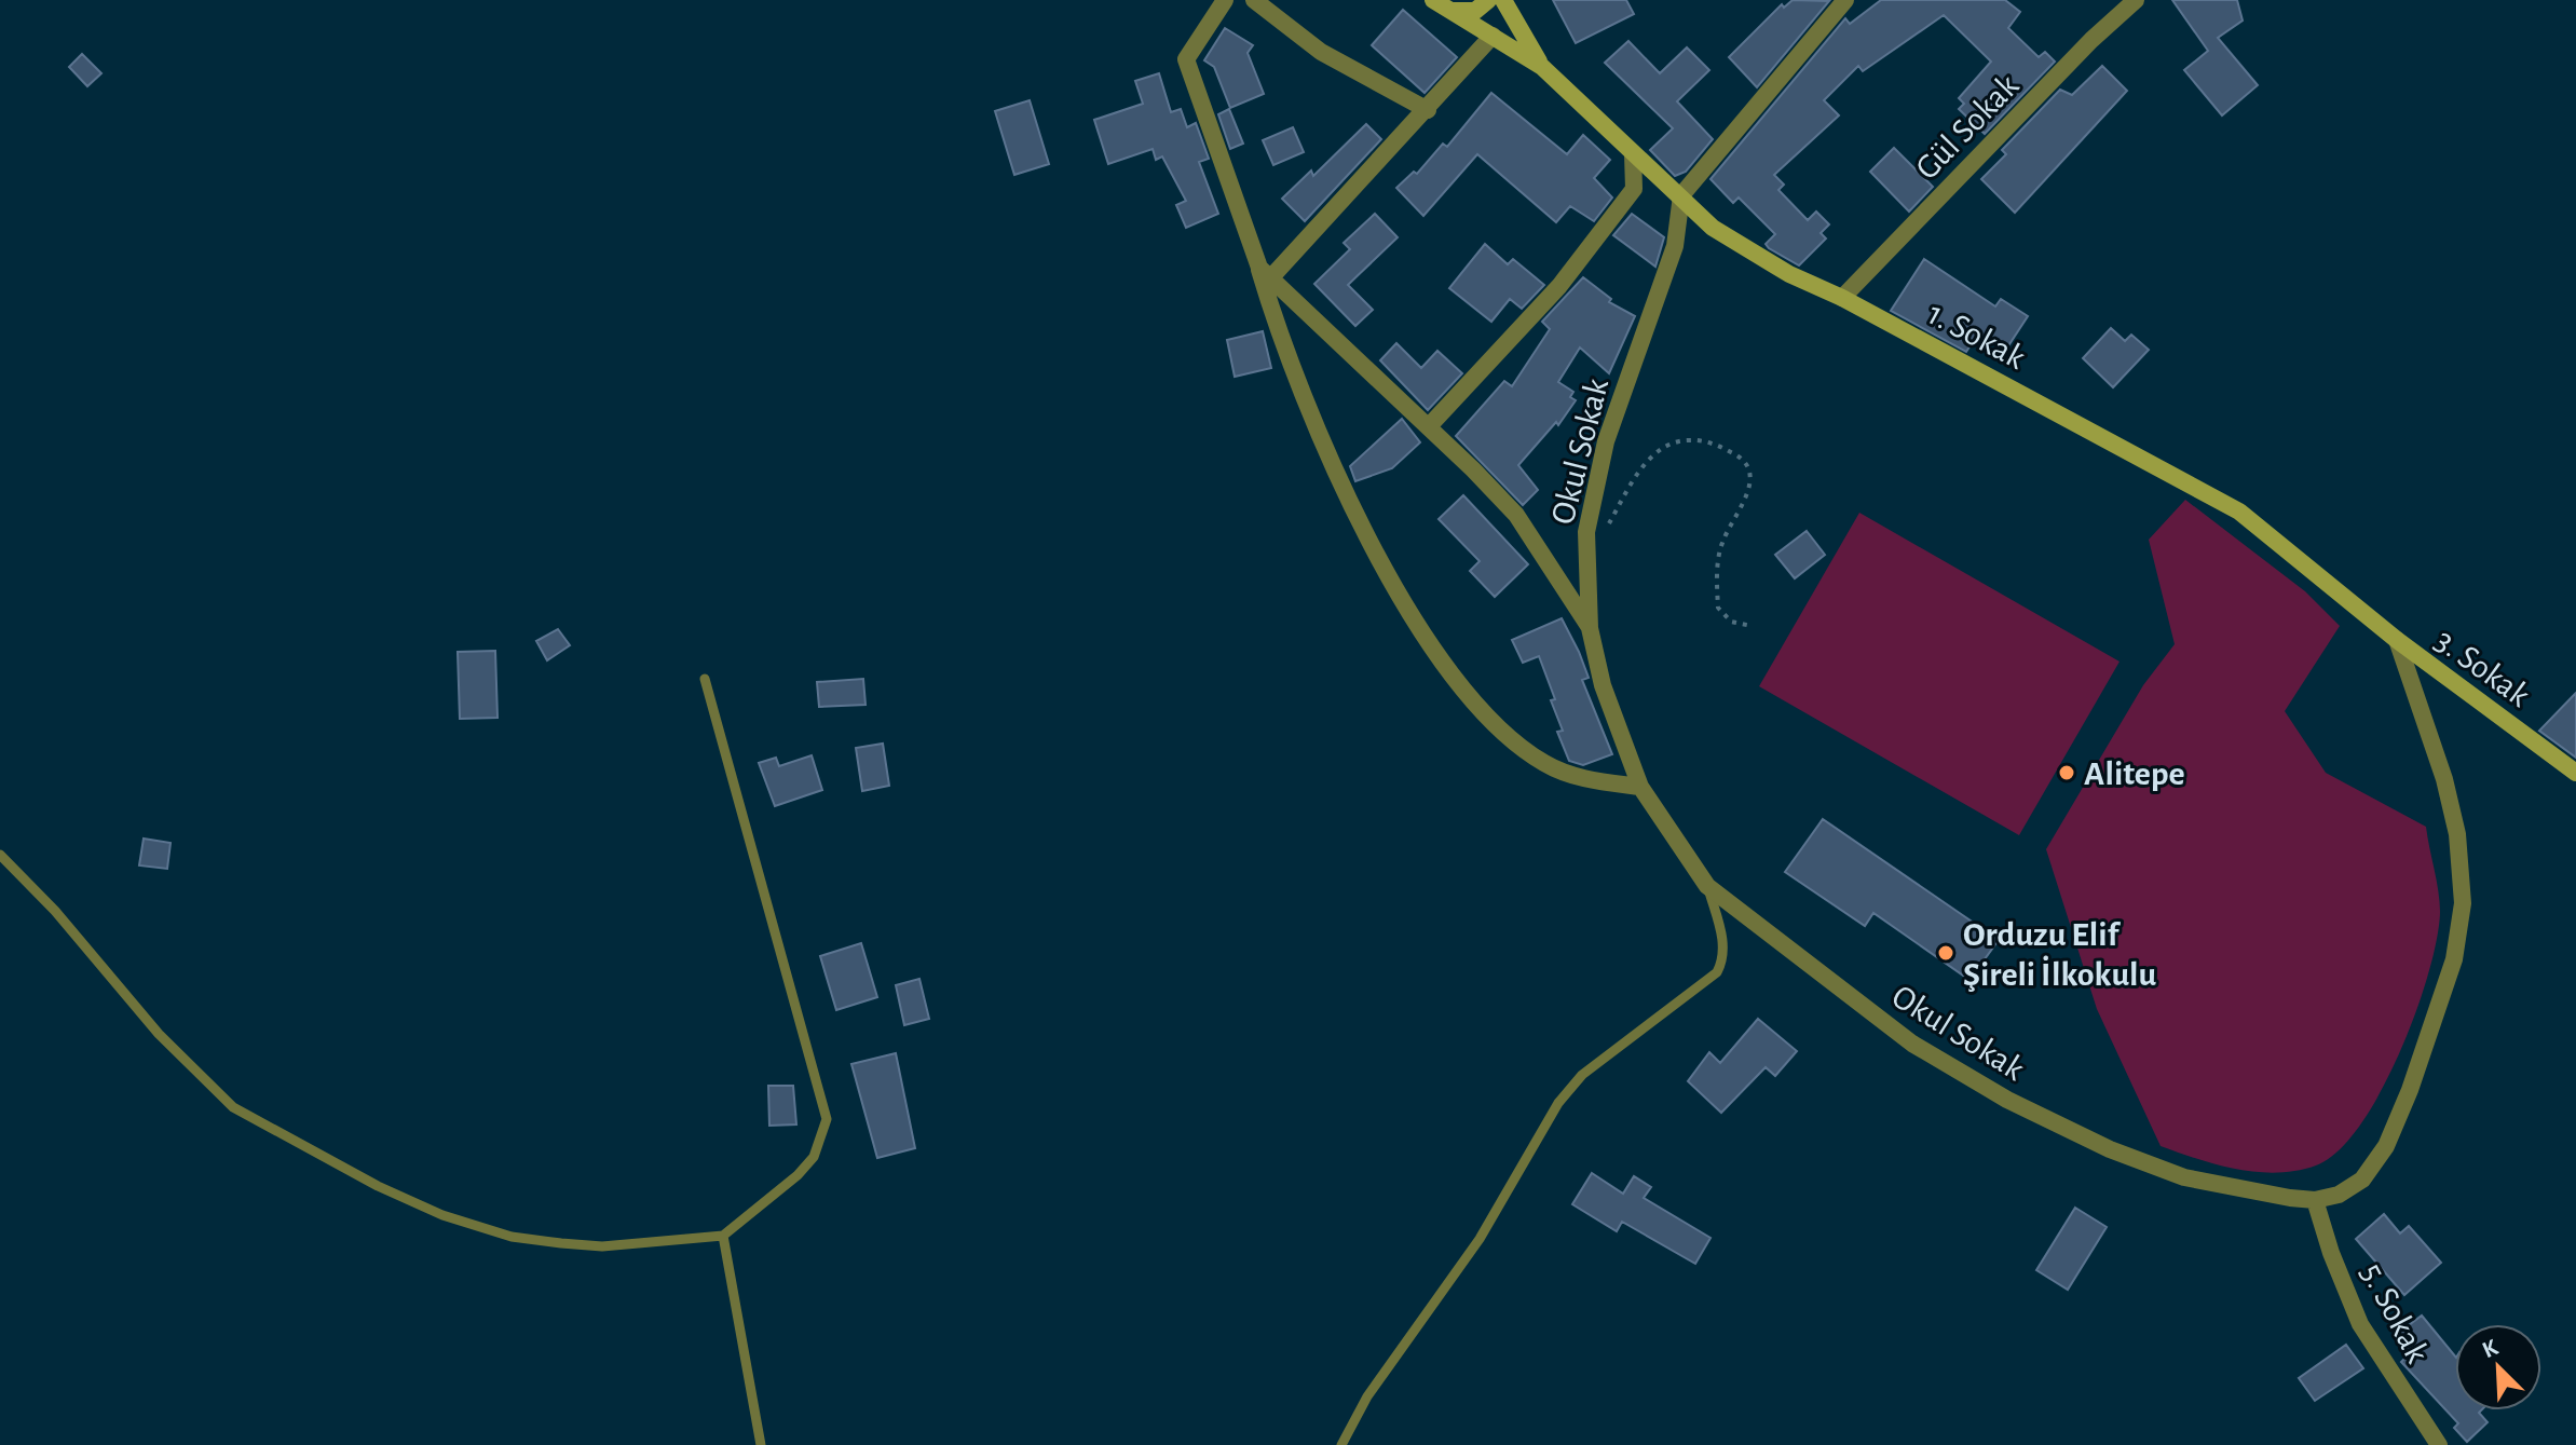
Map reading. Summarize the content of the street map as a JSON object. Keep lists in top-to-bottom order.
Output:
{
  "streets": {
    "street": [
      "Gül Sokak",
      "1. Sokak",
      "Okul Sokak",
      "3. Sokak",
      "5. Sokak"
    ]
  },
  "crossings": [
    ["Gül Sokak", "1. Sokak"],
    ["1. Sokak", "Okul Sokak"],
    ["1. Sokak", "3. Sokak"],
    ["Okul Sokak", "3. Sokak"],
    ["Okul Sokak", "5. Sokak"]
  ],
  "places": ["Alitepe", "Orduzu Elif Şireli İlkokulu"],
  "north": "top left"
}
